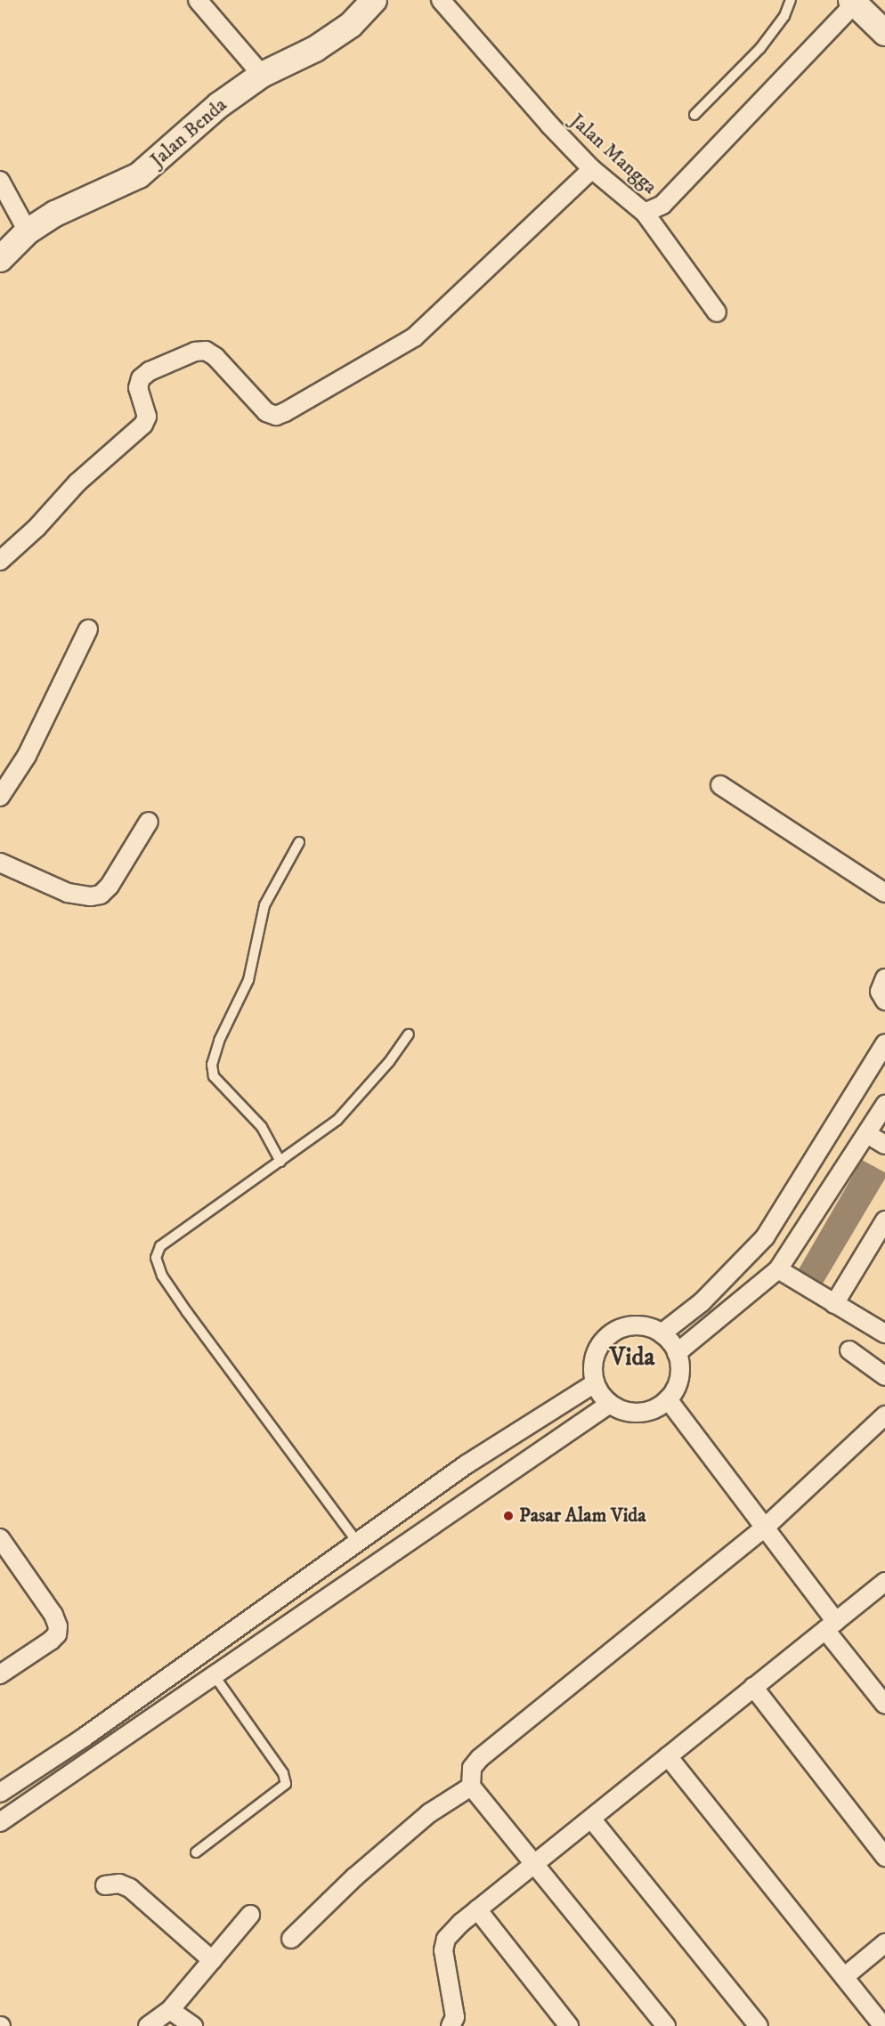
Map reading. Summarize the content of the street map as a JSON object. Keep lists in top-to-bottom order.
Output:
{
  "streets": {
    "street": ["Jalan Benda", "Jalan Mangga"]
  },
  "districts": ["Vida"],
  "places": ["Pasar Alam Vida"]
}
